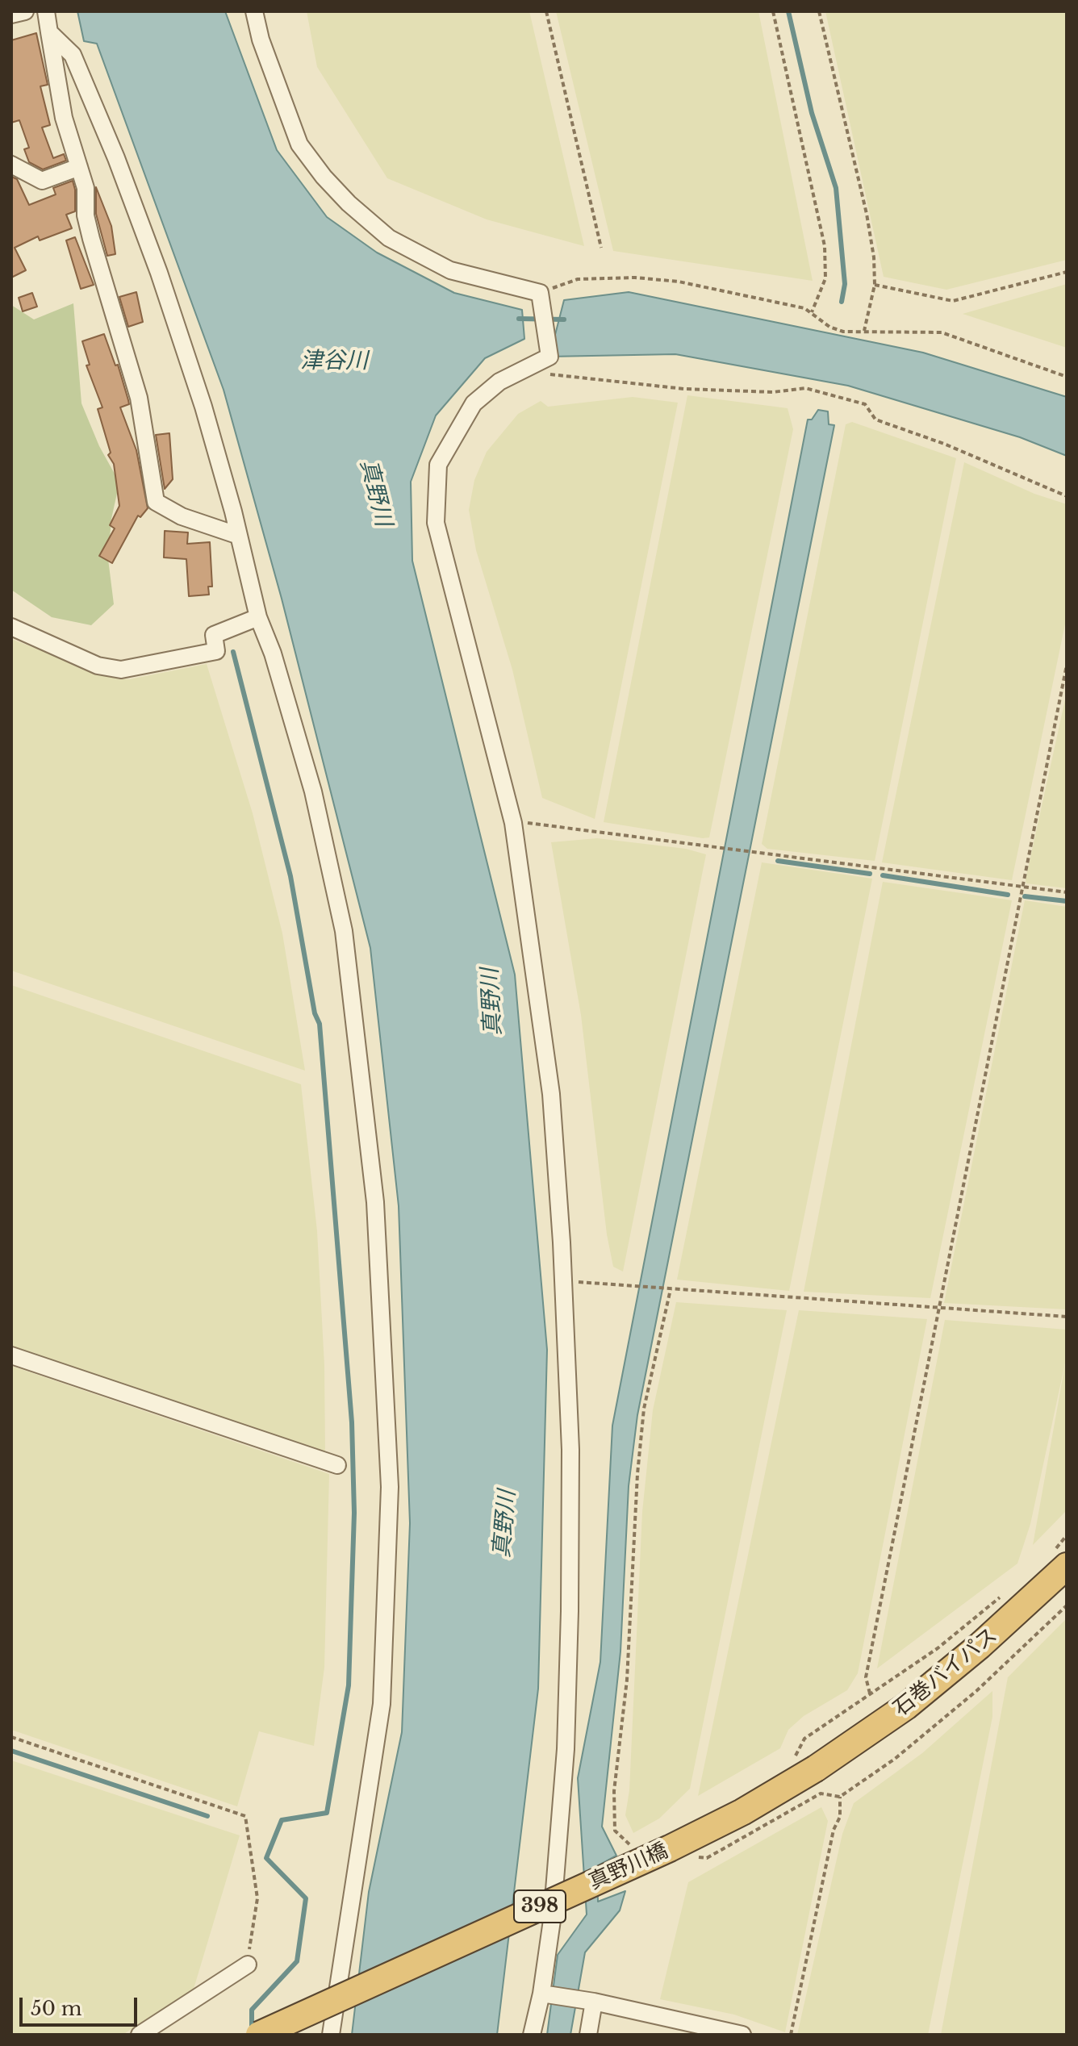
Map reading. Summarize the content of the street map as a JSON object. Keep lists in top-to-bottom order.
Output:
{
  "streets": {
    "highway": ["石巻バイパス", "真野川橋", "398"]
  },
  "crossings": [
    ["石巻バイパス", "真野川橋"]
  ],
  "water": ["津谷川", "真野川"],
  "scale_bar": "50 m"
}
